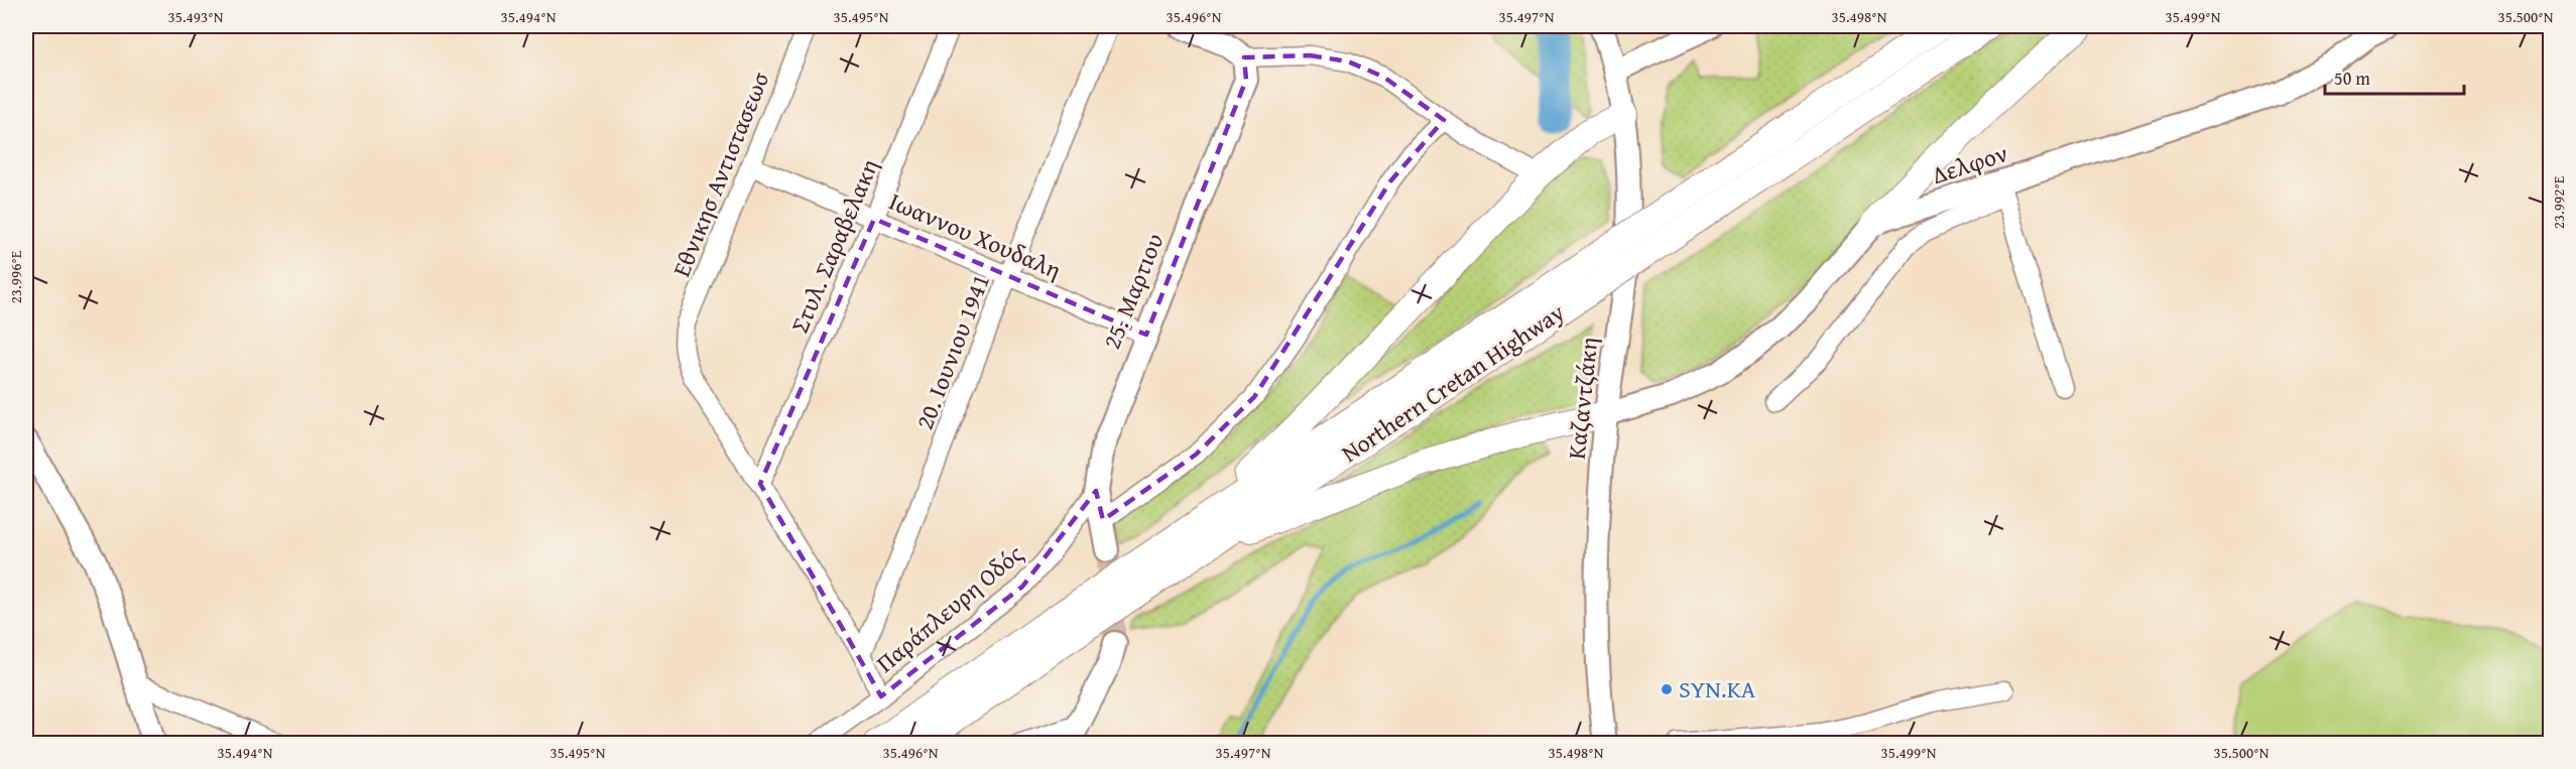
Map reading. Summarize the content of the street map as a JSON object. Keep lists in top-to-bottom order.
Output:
{
  "streets": {
    "highway": ["Northern Cretan Highway"],
    "main road": ["Δελφον", "25. Μαρτιου", "Καζαντζάκη"],
    "street": [
      "Εθνικησ Αντιστασεωσ",
      "Ιωαννου Χουδαλη",
      "Στυλ. Σαραβελακη",
      "20. Ιουνιου 1941",
      "Παράπλευρη Οδός"
    ]
  },
  "crossings": [
    ["Εθνικησ Αντιστασεωσ", "Ιωαννου Χουδαλη"],
    ["Εθνικησ Αντιστασεωσ", "Στυλ. Σαραβελακη"],
    ["Ιωαννου Χουδαλη", "Στυλ. Σαραβελακη"],
    ["Ιωαννου Χουδαλη", "25. Μαρτιου"],
    ["Ιωαννου Χουδαλη", "20. Ιουνιου 1941"],
    ["25. Μαρτιου", "Παράπλευρη Οδός"]
  ],
  "places": ["SYN.KA"],
  "scale_bar": "50 m",
  "coordinates": [
    "35.493°N",
    "35.494°N",
    "35.495°N",
    "35.496°N",
    "35.497°N",
    "35.498°N",
    "35.499°N",
    "35.500°N",
    "23.992°E",
    "23.996°E"
  ]
}
